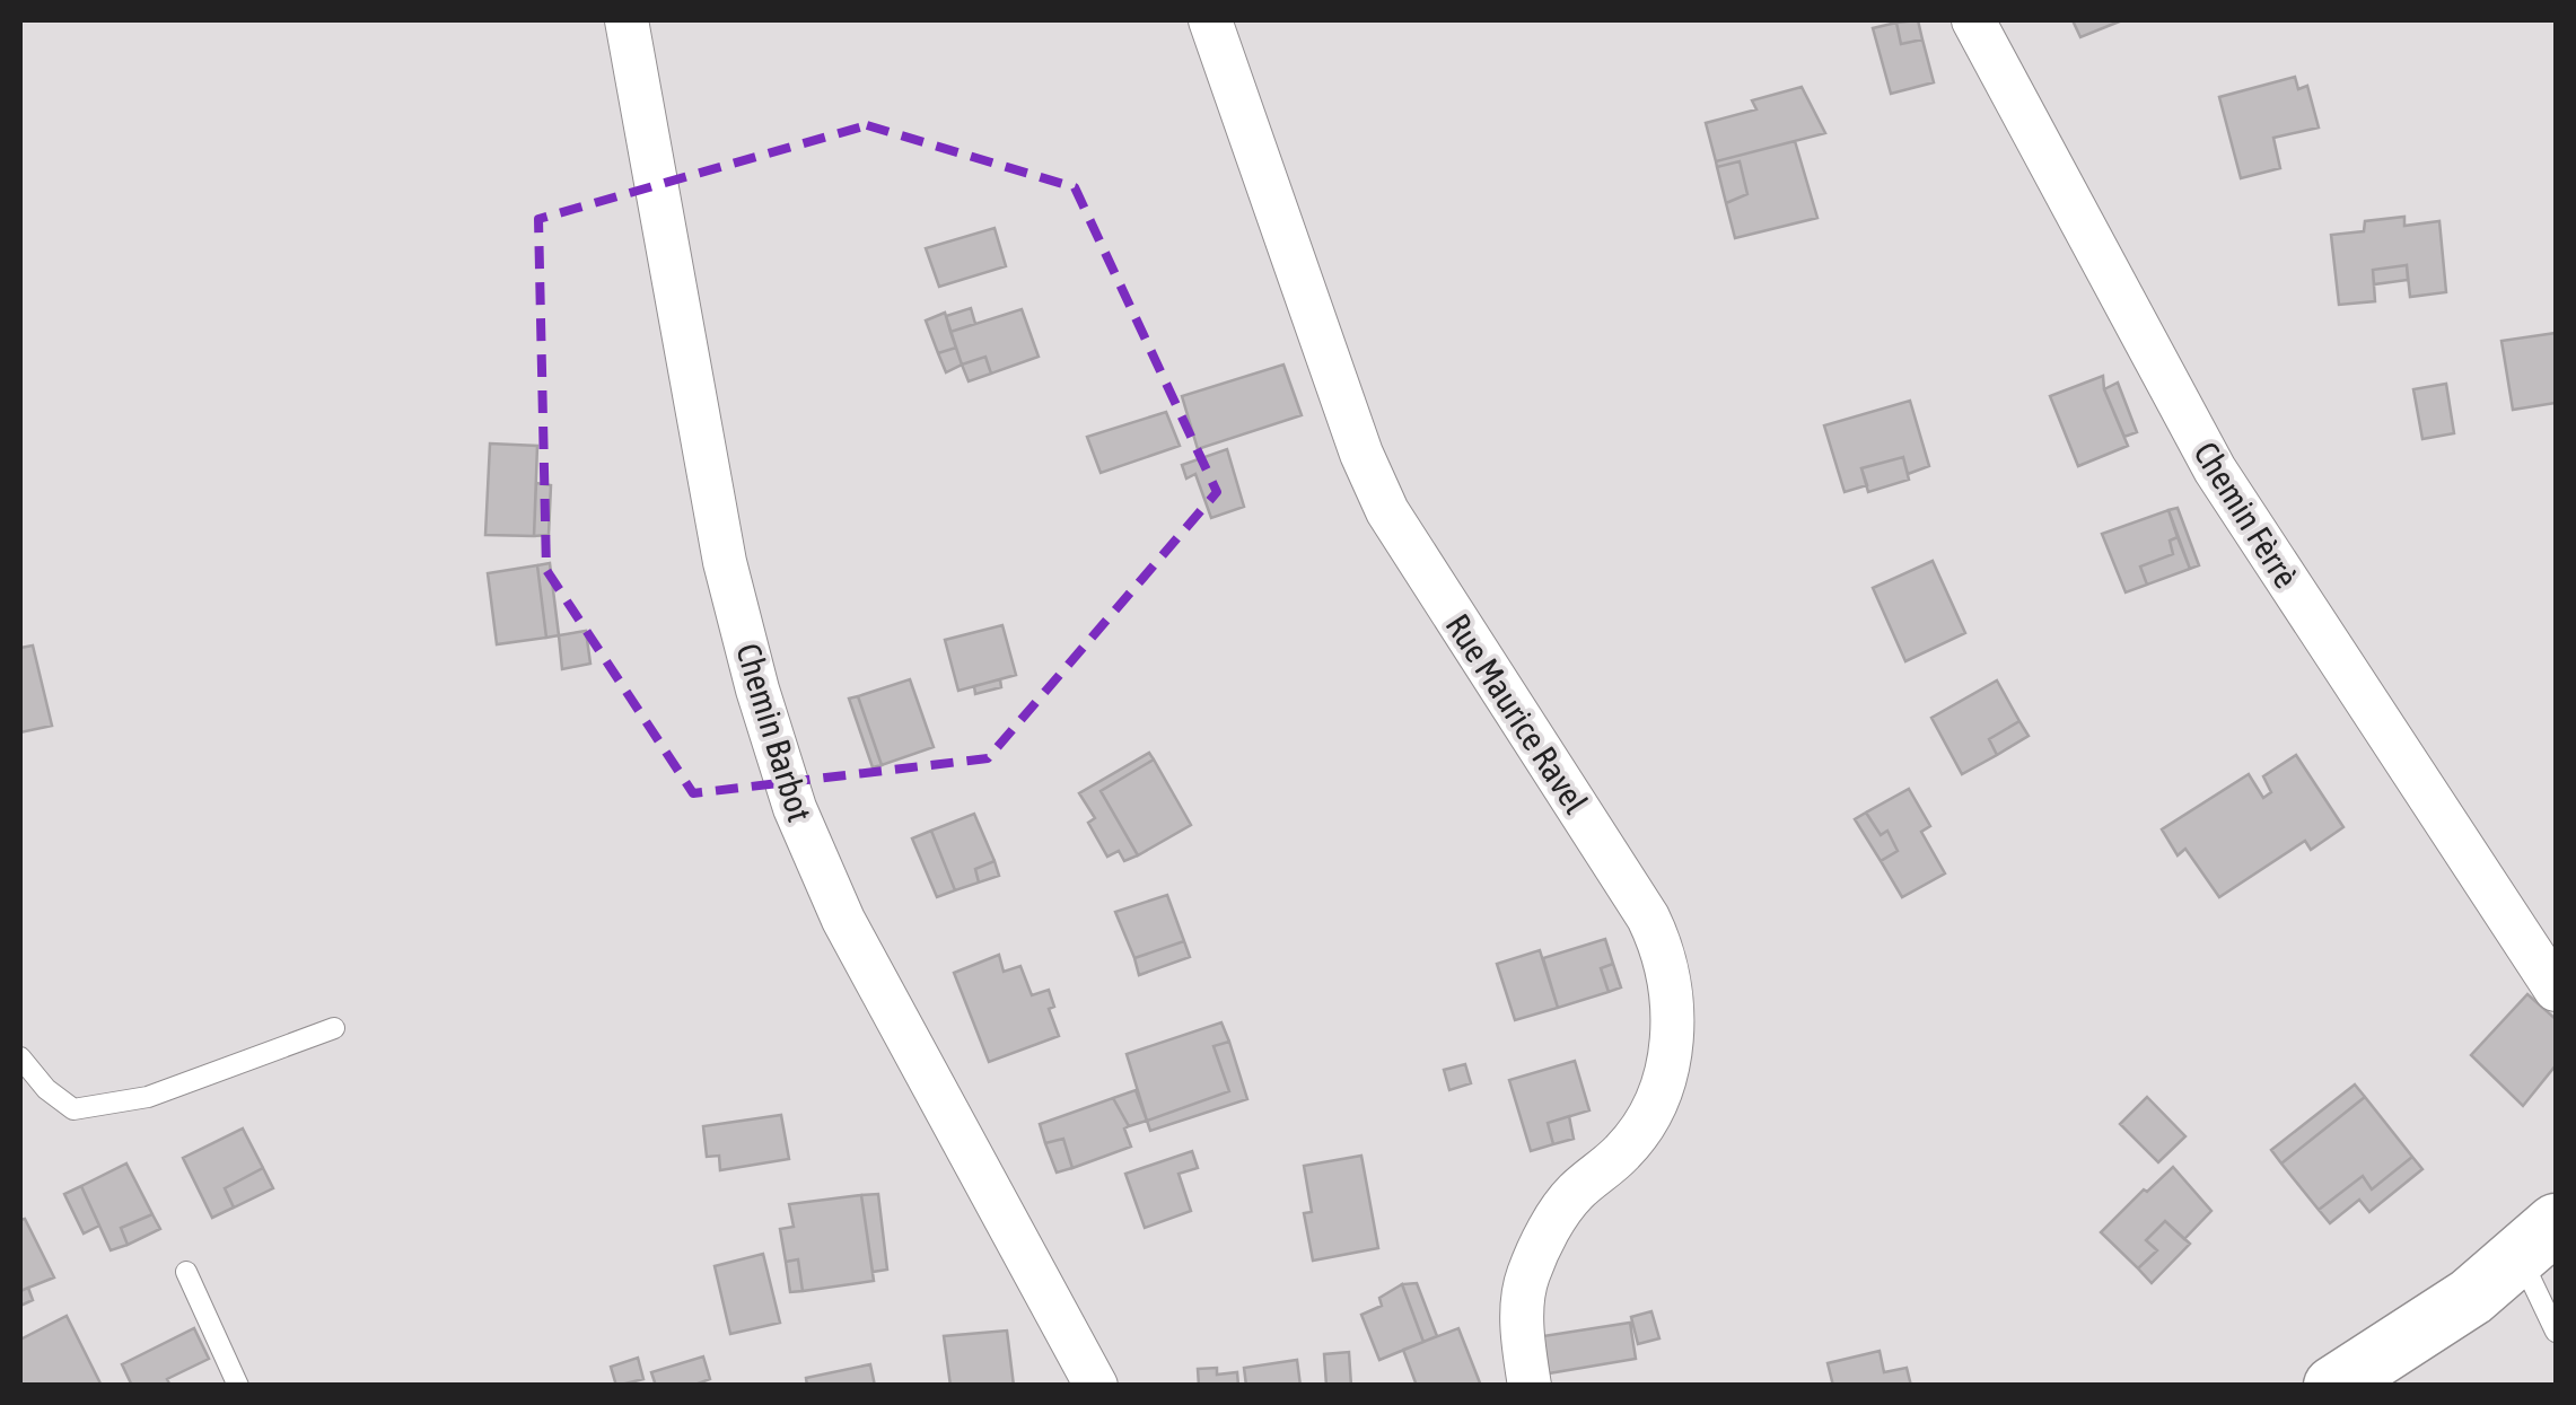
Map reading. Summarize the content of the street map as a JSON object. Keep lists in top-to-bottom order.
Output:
{
  "streets": {
    "street": ["Chemin Fèrrè", "Rue Maurice Ravel", "Chemin Barbot"]
  }
}
